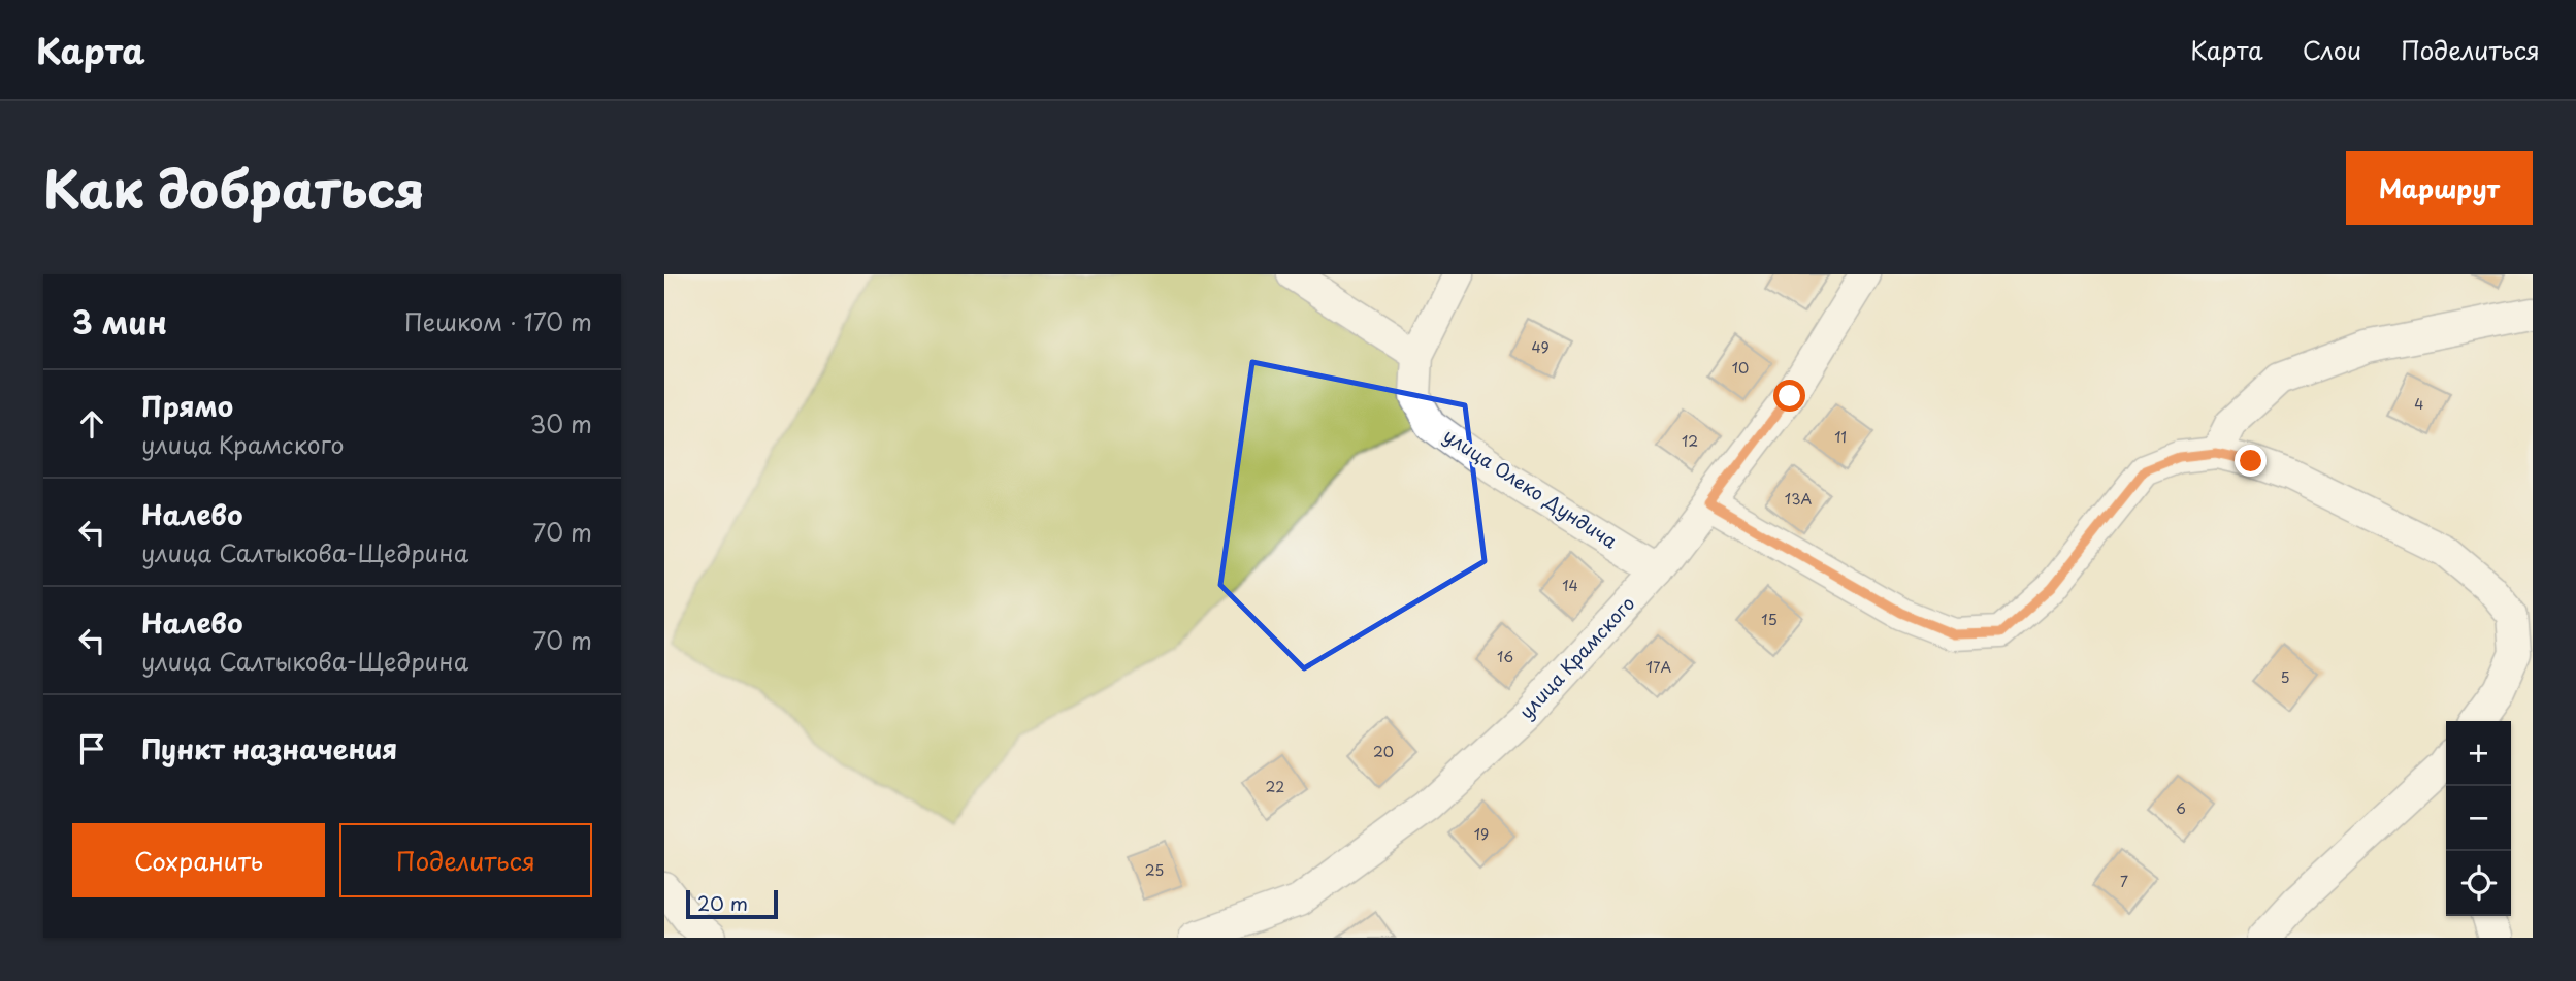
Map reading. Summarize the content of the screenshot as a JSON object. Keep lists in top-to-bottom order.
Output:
{
  "streets": {
    "street": ["улица Олеко Дундича", "улица Крамского"]
  },
  "crossings": [
    ["улица Олеко Дундича", "улица Крамского"]
  ],
  "house_numbers": [
    "49",
    "10",
    "4",
    "11",
    "12",
    "13А",
    "14",
    "15",
    "16",
    "17А",
    "5",
    "20",
    "22",
    "6",
    "19",
    "25",
    "7"
  ],
  "scale_bar": "20 m",
  "page": {
    "header": "Карта",
    "nav": ["Карта", "Слои", "Поделиться"],
    "title": "Как добраться",
    "buttons": [
      "Маршрут",
      ["Сохранить", "Поделиться"]
    ],
    "heading": ["3 мин", "Пешком · 170 m"],
    "list": [
      ["Прямо", "улица Крамского", "30 m"],
      ["Налево", "улица Салтыкова-Щедрина", "70 m"],
      ["Налево", "улица Салтыкова-Щедрина", "70 m"],
      "Пункт назначения"
    ],
    "map_buttons": ["+", "−"],
    "scale": "20 m"
  }
}
